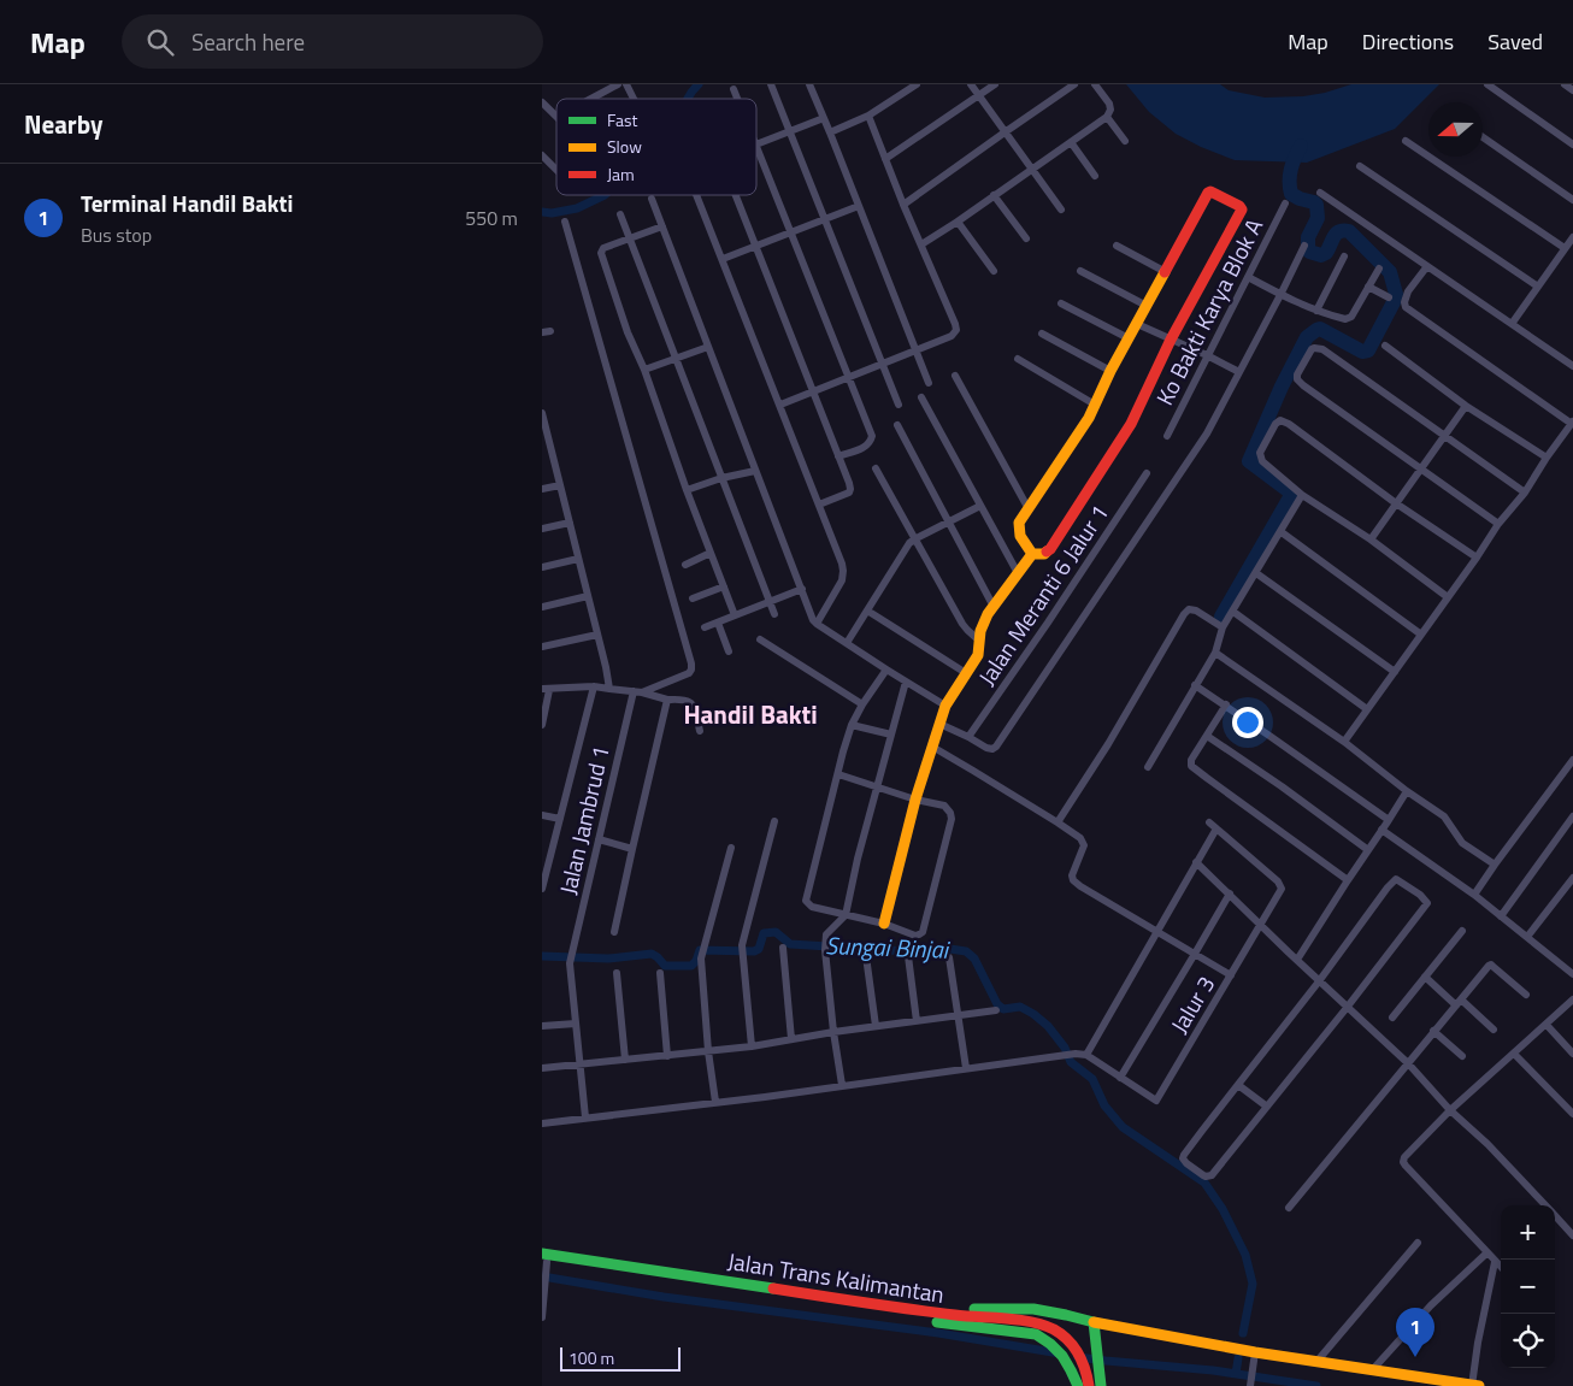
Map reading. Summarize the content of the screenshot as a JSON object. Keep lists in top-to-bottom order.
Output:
{
  "streets": {
    "main road": ["Jalan Trans Kalimantan"],
    "street": [
      "Ko Bakti Karya Blok A",
      "Jalan Meranti 6 Jalur 1",
      "Jalan Jambrud 1",
      "Jalur 3"
    ]
  },
  "districts": ["Handil Bakti"],
  "water": ["Sungai Binjai"],
  "legend": ["Fast", "Slow", "Jam"],
  "scale_bar": "100 m",
  "north": "left",
  "page": {
    "header": "Map",
    "search": "Search here",
    "nav": ["Map", "Directions", "Saved"],
    "heading": "Nearby",
    "list": [
      {
        "mark": "1",
        "name": "Terminal Handil Bakti",
        "note": "Bus stop",
        "value": "550 m"
      }
    ],
    "map_buttons": ["+", "−"],
    "pins": "1",
    "scale": "100 m"
  }
}
